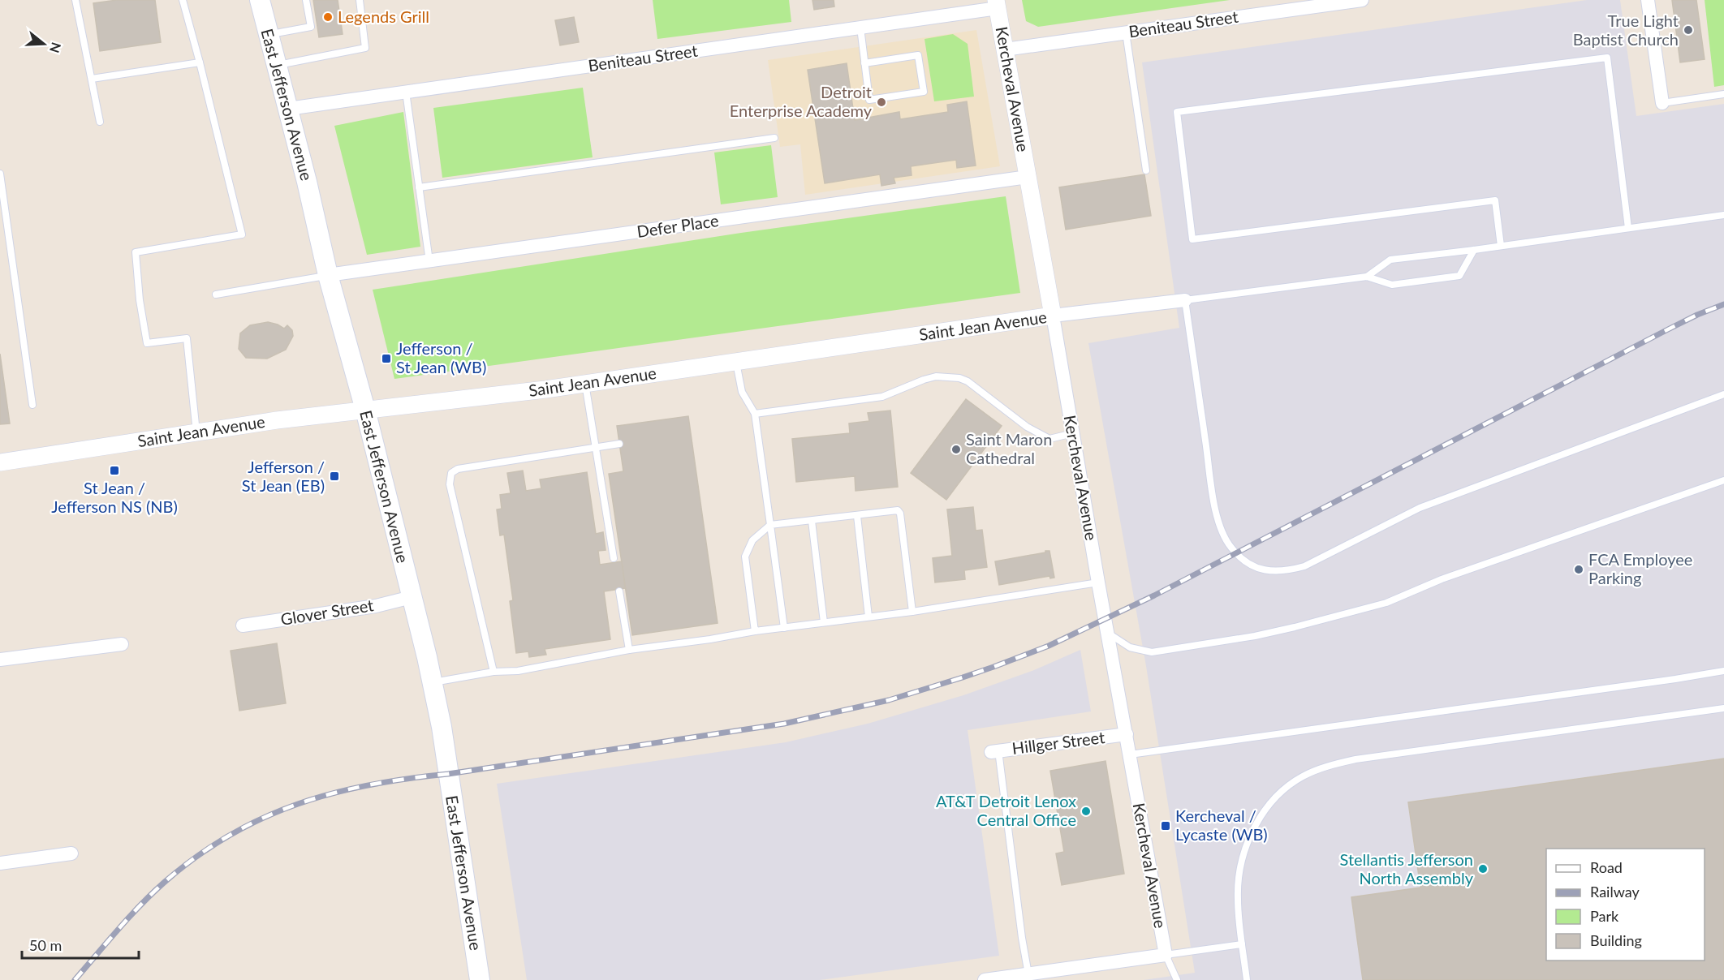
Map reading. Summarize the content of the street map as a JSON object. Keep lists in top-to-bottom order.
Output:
{
  "streets": {
    "main road": ["East Jefferson Avenue"],
    "street": [
      "Beniteau Street",
      "Kercheval Avenue",
      "Defer Place",
      "Saint Jean Avenue",
      "Glover Street",
      "Hillger Street"
    ]
  },
  "crossings": [
    ["Beniteau Street", "Kercheval Avenue"],
    ["Beniteau Street", "East Jefferson Avenue"],
    ["Kercheval Avenue", "Defer Place"],
    ["Kercheval Avenue", "Saint Jean Avenue"],
    ["Kercheval Avenue", "Hillger Street"],
    ["East Jefferson Avenue", "Defer Place"],
    ["East Jefferson Avenue", "Saint Jean Avenue"],
    ["East Jefferson Avenue", "Glover Street"]
  ],
  "places": {
    "other": [
      "Legends Grill",
      "True Light Baptist Church",
      "Detroit Enterprise Academy",
      "Saint Maron Cathedral",
      "FCA Employee Parking",
      "AT&T Detroit Lenox Central Office",
      "Stellantis Jefferson North Assembly"
    ],
    "transit": [
      "Jefferson / St Jean (WB)",
      "St Jean / Jefferson NS (NB)",
      "Jefferson / St Jean (EB)",
      "Kercheval / Lycaste (WB)"
    ]
  },
  "legend": [
    "Road",
    "Railway",
    "Park",
    "Building"
  ],
  "scale_bar": "50 m",
  "north": "right"
}
